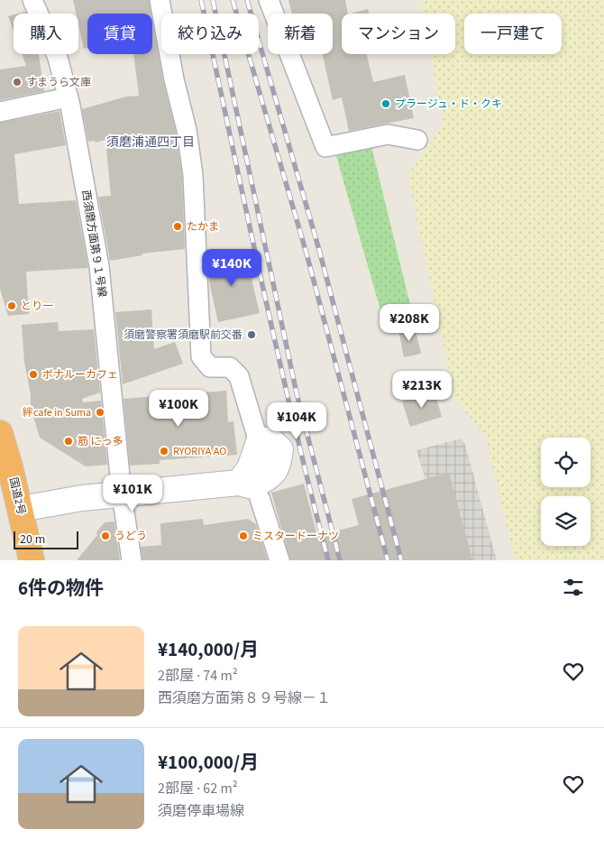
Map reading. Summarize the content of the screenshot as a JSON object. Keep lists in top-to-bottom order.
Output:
{
  "streets": {
    "highway": ["国道2号"],
    "street": ["西須磨方面第９１号線"]
  },
  "districts": ["須磨浦通四丁目"],
  "places": [
    "すまうら文庫",
    "プラージュ・ド・クキ",
    "たかま",
    "とり一",
    "須磨警察署須磨駅前交番",
    "ボナルーカフェ",
    "絆cafe in Suma",
    "筋 にっ多",
    "RYORIYA AO",
    "うどう",
    "ミスタードーナツ"
  ],
  "scale_bar": "20 m",
  "page": {
    "chip": [
      "購入",
      "賃貸",
      "絞り込み",
      "新着",
      "マンション",
      "一戸建て"
    ],
    "price": [
      "¥140K",
      "¥208K",
      "¥213K",
      "¥100K",
      "¥104K",
      "¥101K"
    ],
    "scale": "20 m",
    "heading": "6件の物件",
    "list": [
      {
        "name": "¥140,000/月",
        "note": "2部屋 · 74 m² · 西須磨方面第８９号線－１"
      },
      {
        "name": "¥100,000/月",
        "note": "2部屋 · 62 m² · 須磨停車場線"
      }
    ]
  }
}
